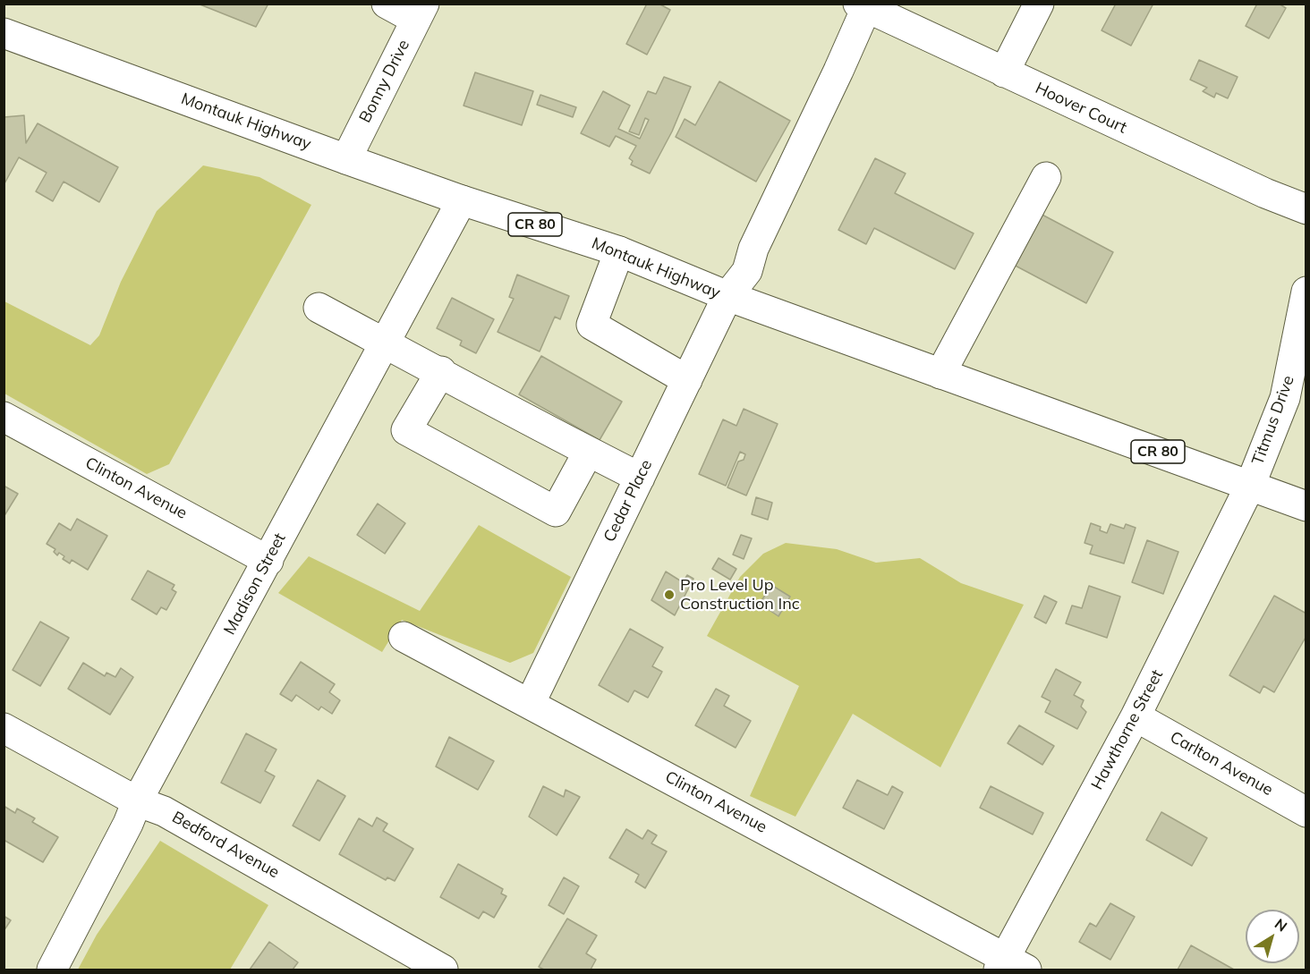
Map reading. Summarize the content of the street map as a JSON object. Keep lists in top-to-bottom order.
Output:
{
  "streets": {
    "street": [
      "Bonny Drive",
      "Hoover Court",
      "Montauk Highway",
      "CR 80",
      "Titmus Drive",
      "Clinton Avenue",
      "Cedar Place",
      "Madison Street",
      "Hawthorne Street",
      "Carlton Avenue",
      "Bedford Avenue"
    ]
  },
  "crossings": [
    ["Bonny Drive", "Montauk Highway"],
    ["Hoover Court", "Cedar Place"],
    ["Montauk Highway", "Titmus Drive"],
    ["Montauk Highway", "Cedar Place"],
    ["Montauk Highway", "Madison Street"],
    ["Montauk Highway", "Hawthorne Street"],
    ["Titmus Drive", "Hawthorne Street"],
    ["Clinton Avenue", "Cedar Place"],
    ["Clinton Avenue", "Madison Street"],
    ["Clinton Avenue", "Hawthorne Street"],
    ["Madison Street", "Bedford Avenue"],
    ["Hawthorne Street", "Carlton Avenue"]
  ],
  "places": ["Pro Level Up Construction Inc"],
  "north": "top right"
}
